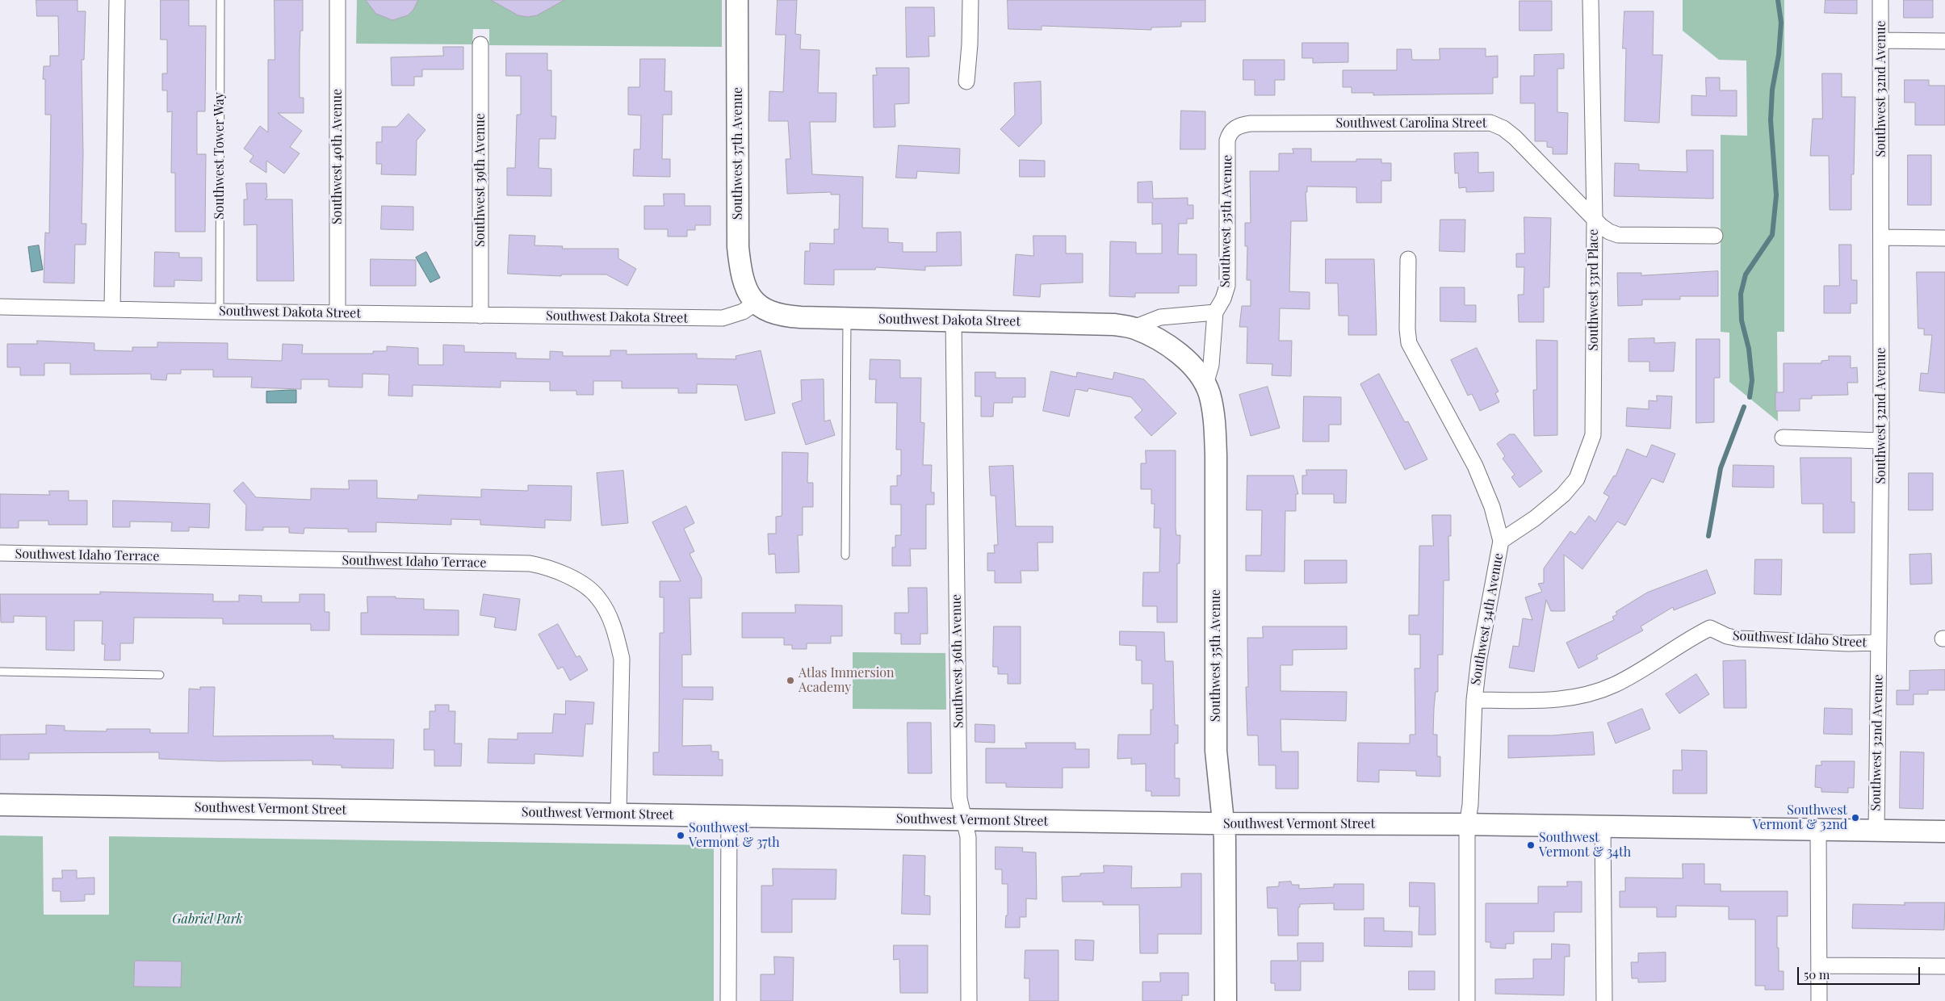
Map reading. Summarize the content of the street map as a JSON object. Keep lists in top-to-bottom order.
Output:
{
  "streets": {
    "main road": [
      "Southwest 37th Avenue",
      "Southwest 35th Avenue",
      "Southwest Dakota Street",
      "Southwest Vermont Street"
    ],
    "street": [
      "Southwest 32nd Avenue",
      "Southwest Carolina Street",
      "Southwest 40th Avenue",
      "Southwest 39th Avenue",
      "Southwest 33rd Place",
      "Southwest Idaho Terrace",
      "Southwest 34th Avenue",
      "Southwest Idaho Street",
      "Southwest 36th Avenue"
    ],
    "lane": ["Southwest Tower Way"]
  },
  "crossings": [
    ["Southwest 32nd Avenue", "Southwest Idaho Street"],
    ["Southwest 32nd Avenue", "Southwest Vermont Street"],
    ["Southwest Carolina Street", "Southwest 35th Avenue"],
    ["Southwest Carolina Street", "Southwest 33rd Place"],
    ["Southwest 37th Avenue", "Southwest Dakota Street"],
    ["Southwest Tower Way", "Southwest Dakota Street"],
    ["Southwest 40th Avenue", "Southwest Dakota Street"],
    ["Southwest 39th Avenue", "Southwest Dakota Street"],
    ["Southwest 35th Avenue", "Southwest Dakota Street"],
    ["Southwest 35th Avenue", "Southwest Vermont Street"],
    ["Southwest 33rd Place", "Southwest 34th Avenue"],
    ["Southwest Dakota Street", "Southwest 36th Avenue"],
    ["Southwest Idaho Terrace", "Southwest Vermont Street"],
    ["Southwest 34th Avenue", "Southwest Idaho Street"],
    ["Southwest 34th Avenue", "Southwest Vermont Street"],
    ["Southwest 36th Avenue", "Southwest Vermont Street"]
  ],
  "parks": ["Gabriel Park"],
  "places": [
    "Atlas Immersion Academy",
    "Southwest Vermont & 32nd",
    "Southwest Vermont & 37th",
    "Southwest Vermont & 34th"
  ],
  "scale_bar": "50 m"
}
